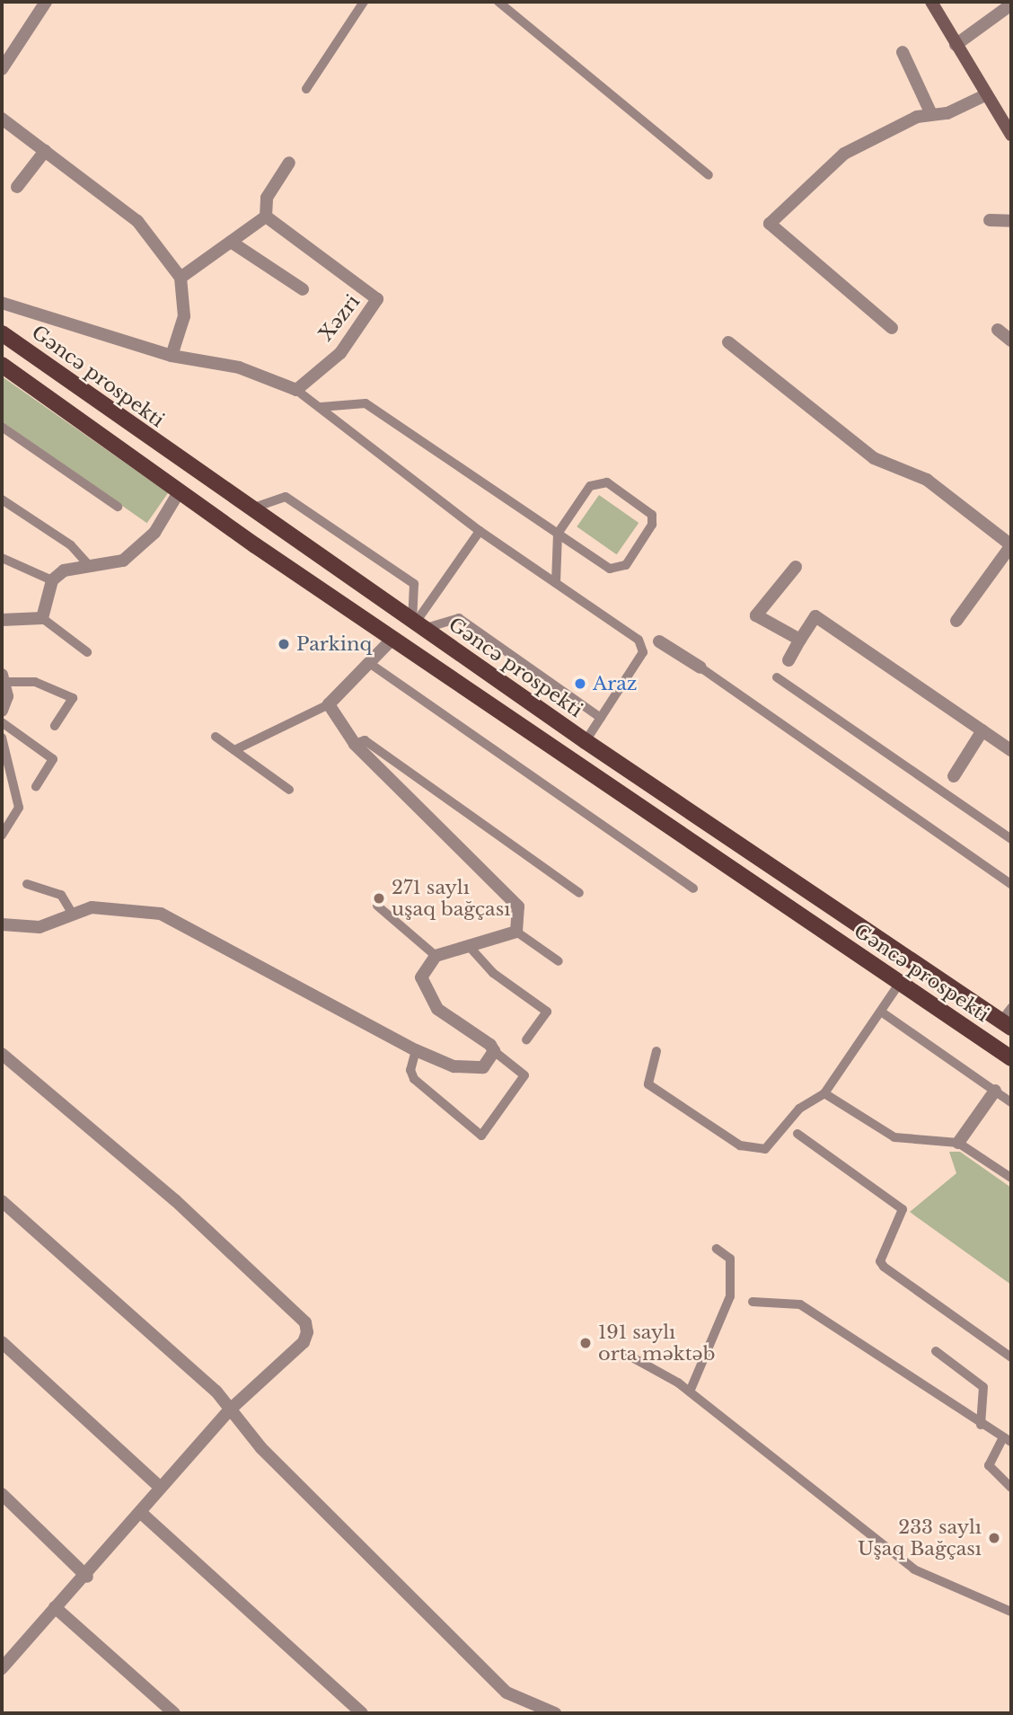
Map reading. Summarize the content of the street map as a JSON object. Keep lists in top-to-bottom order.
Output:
{
  "streets": {
    "main road": ["Gəncə prospekti"],
    "street": ["Xəzri"]
  },
  "places": [
    "Parkinq",
    "Araz",
    "271 saylı uşaq bağçası",
    "191 saylı orta məktəb",
    "233 saylı Uşaq Bağçası"
  ]
}
